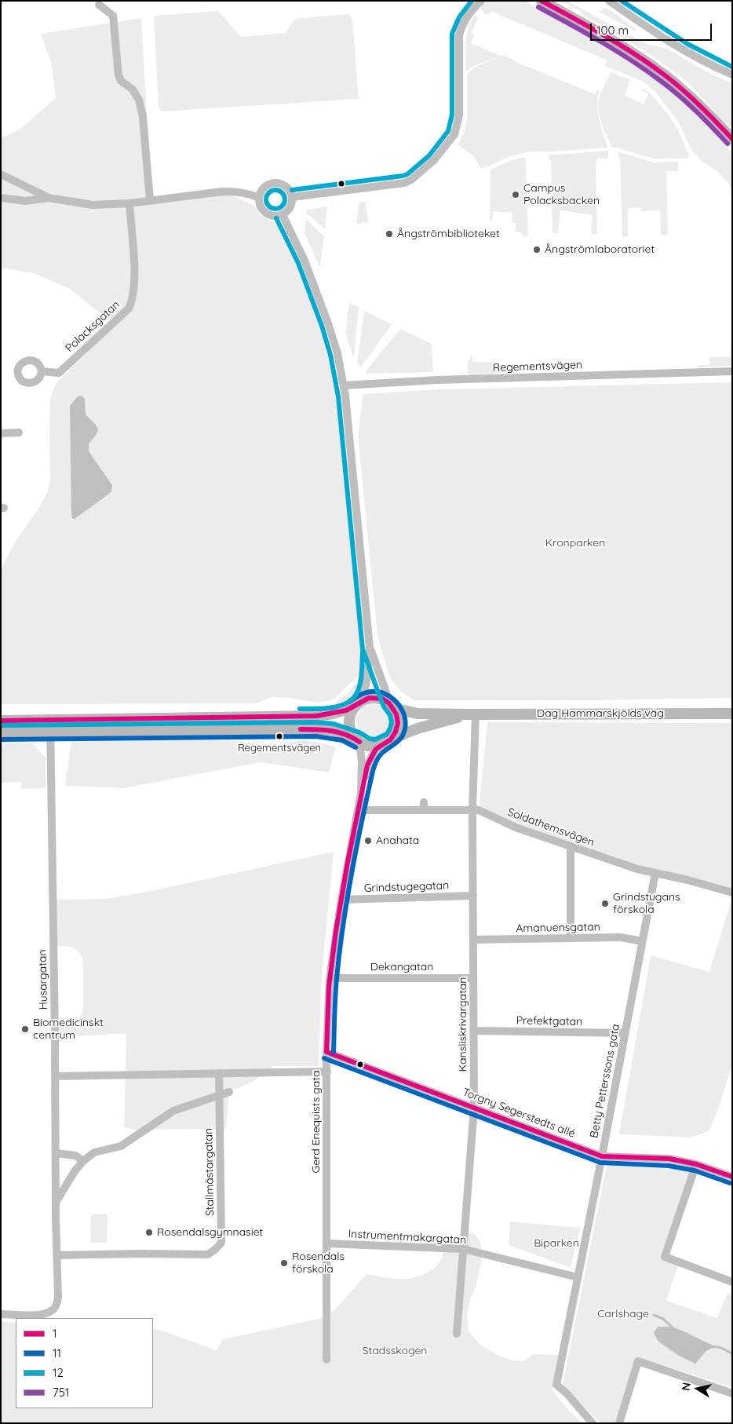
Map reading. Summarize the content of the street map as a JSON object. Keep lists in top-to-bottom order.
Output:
{
  "streets": {
    "main road": ["Dag Hammarskjölds väg"],
    "street": [
      "Polacksgatan",
      "Regementsvägen",
      "Soldathemsvägen",
      "Grindstugegatan",
      "Amanuensgatan",
      "Dekangatan",
      "Husargatan",
      "Prefektgatan",
      "Kansliskrivargatan",
      "Betty Petterssons gata",
      "Torgny Segerstedts allé",
      "Gerd Enequists gata",
      "Stallmästargatan",
      "Instrumentmakargatan"
    ]
  },
  "crossings": [
    ["Dag Hammarskjölds väg", "Kansliskrivargatan"],
    ["Dag Hammarskjölds väg", "Gerd Enequists gata"],
    ["Soldathemsvägen", "Kansliskrivargatan"],
    ["Soldathemsvägen", "Betty Petterssons gata"],
    ["Soldathemsvägen", "Gerd Enequists gata"],
    ["Grindstugegatan", "Kansliskrivargatan"],
    ["Grindstugegatan", "Gerd Enequists gata"],
    ["Amanuensgatan", "Kansliskrivargatan"],
    ["Amanuensgatan", "Betty Petterssons gata"],
    ["Dekangatan", "Kansliskrivargatan"],
    ["Dekangatan", "Gerd Enequists gata"],
    ["Husargatan", "Stallmästargatan"],
    ["Prefektgatan", "Kansliskrivargatan"],
    ["Prefektgatan", "Betty Petterssons gata"],
    ["Kansliskrivargatan", "Torgny Segerstedts allé"],
    ["Kansliskrivargatan", "Instrumentmakargatan"],
    ["Betty Petterssons gata", "Torgny Segerstedts allé"],
    ["Betty Petterssons gata", "Instrumentmakargatan"],
    ["Torgny Segerstedts allé", "Gerd Enequists gata"],
    ["Gerd Enequists gata", "Instrumentmakargatan"]
  ],
  "parks": [
    "Kronparken",
    "Biparken",
    "Carlshage",
    "Stadsskogen"
  ],
  "places": [
    "Campus Polacksbacken",
    "Ångströmbiblioteket",
    "Ångströmlaboratoriet",
    "Regementsvägen",
    "Anahata",
    "Grindstugans förskola",
    "Biomedicinskt centrum",
    "Rosendalsgymnasiet",
    "Rosendals förskola"
  ],
  "lines": [
    "transit line 1",
    "transit line 12",
    "transit line 751",
    "transit line 11"
  ],
  "legend": [
    "1",
    "11",
    "12",
    "751"
  ],
  "scale_bar": "100 m",
  "north": "left"
}
